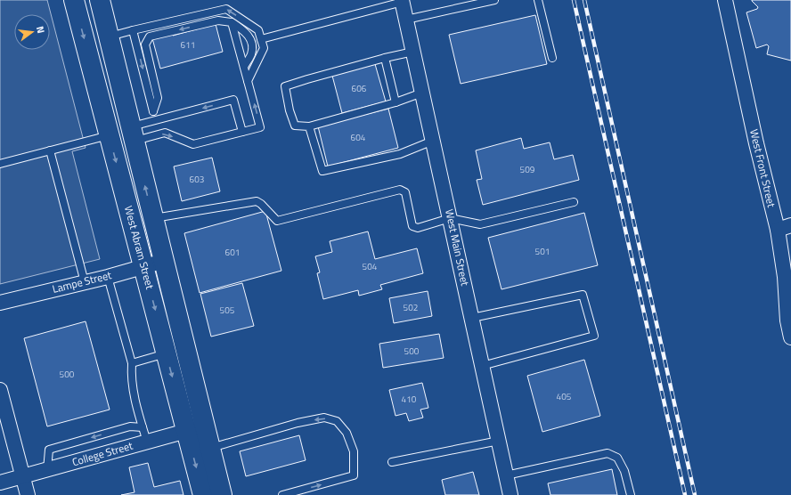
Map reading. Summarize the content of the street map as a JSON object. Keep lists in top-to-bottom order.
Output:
{
  "streets": {
    "main road": ["West Abram Street"],
    "street": [
      "West Front Street",
      "West Main Street",
      "Lampe Street",
      "College Street"
    ]
  },
  "crossings": [
    ["West Abram Street", "Lampe Street"],
    ["West Abram Street", "College Street"]
  ],
  "house_numbers": [
    "611",
    "606",
    "604",
    "509",
    "603",
    "501",
    "601",
    "504",
    "502",
    "505",
    "500",
    "500",
    "405",
    "410"
  ],
  "north": "right"
}
